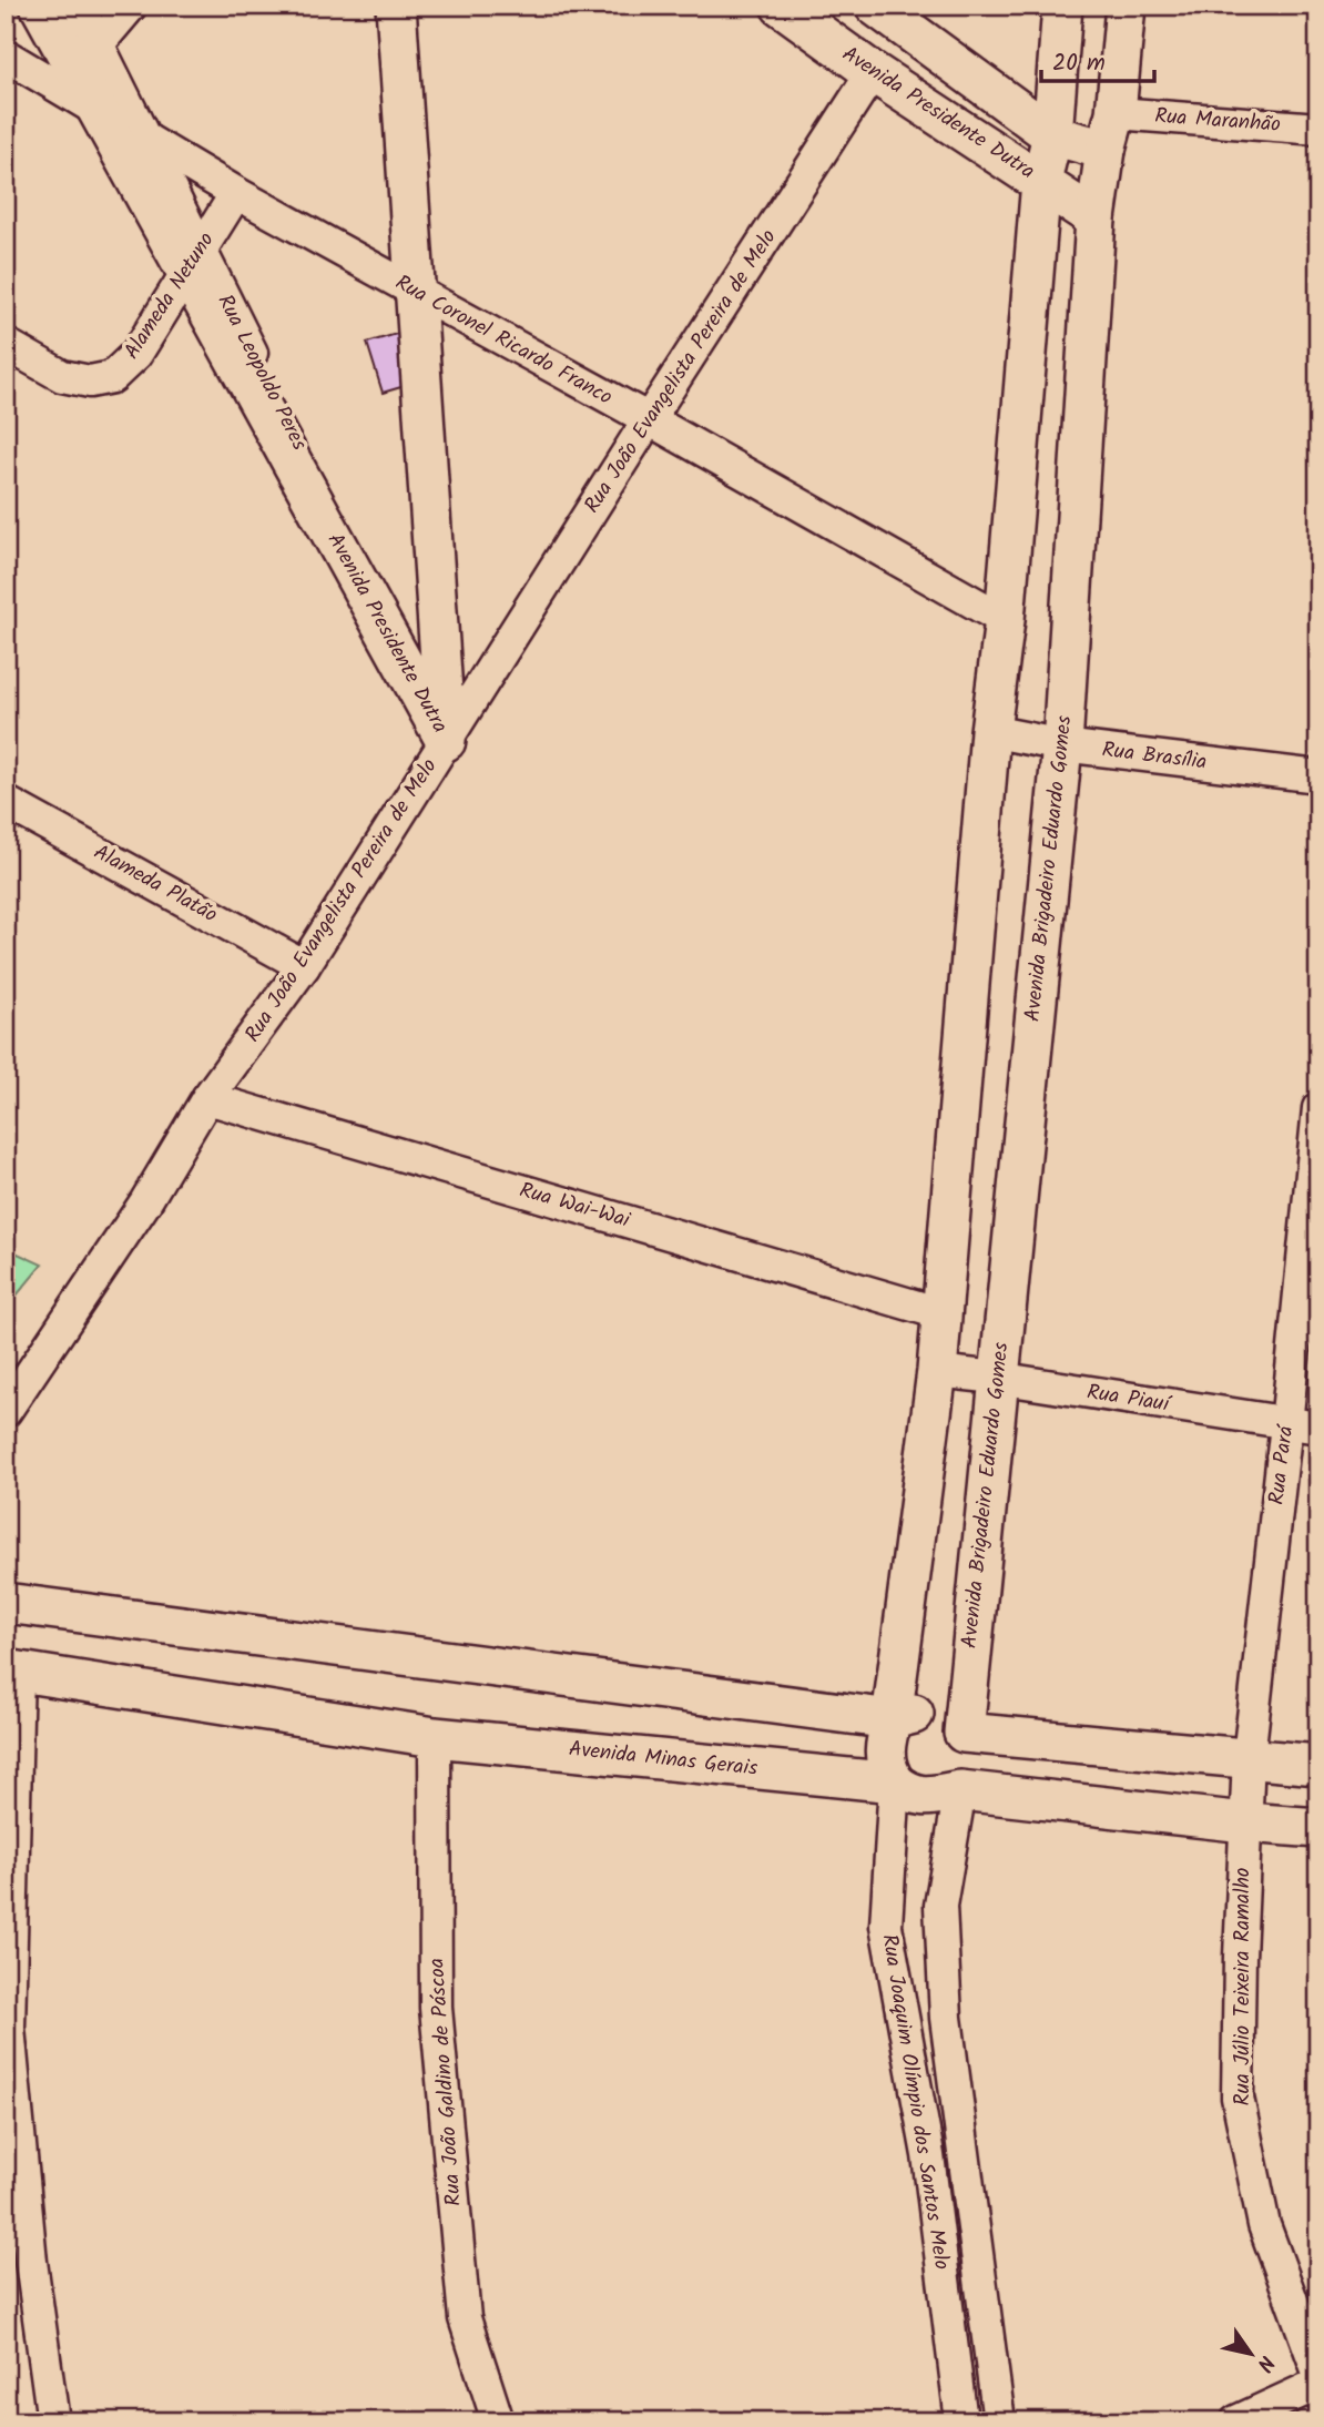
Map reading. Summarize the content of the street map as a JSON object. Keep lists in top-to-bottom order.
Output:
{
  "streets": {
    "street": [
      "Avenida Presidente Dutra",
      "Rua Maranhão",
      "Alameda Netuno",
      "Rua Coronel Ricardo Franco",
      "Rua João Evangelista Pereira de Melo",
      "Rua Leopoldo Peres",
      "Rua Brasília",
      "Avenida Brigadeiro Eduardo Gomes",
      "Alameda Platão",
      "Rua Wai-Wai",
      "Rua Piauí",
      "Rua Pará",
      "Avenida Minas Gerais",
      "Rua Júlio Teixeira Ramalho",
      "Rua João Galdino de Páscoa",
      "Rua Joaquim Olímpio dos Santos Melo"
    ]
  },
  "crossings": [
    ["Avenida Presidente Dutra", "Rua João Evangelista Pereira de Melo"],
    ["Avenida Presidente Dutra", "Rua Leopoldo Peres"],
    ["Avenida Presidente Dutra", "Avenida Brigadeiro Eduardo Gomes"],
    ["Rua Maranhão", "Avenida Brigadeiro Eduardo Gomes"],
    ["Alameda Netuno", "Rua Coronel Ricardo Franco"],
    ["Rua Coronel Ricardo Franco", "Rua João Evangelista Pereira de Melo"],
    ["Rua João Evangelista Pereira de Melo", "Alameda Platão"],
    ["Rua João Evangelista Pereira de Melo", "Rua Wai-Wai"],
    ["Rua Brasília", "Avenida Brigadeiro Eduardo Gomes"],
    ["Avenida Brigadeiro Eduardo Gomes", "Rua Piauí"],
    ["Avenida Brigadeiro Eduardo Gomes", "Avenida Minas Gerais"],
    ["Avenida Brigadeiro Eduardo Gomes", "Rua Joaquim Olímpio dos Santos Melo"],
    ["Rua Piauí", "Rua Pará"],
    ["Rua Pará", "Avenida Minas Gerais"],
    ["Rua Pará", "Rua Júlio Teixeira Ramalho"],
    ["Avenida Minas Gerais", "Rua Júlio Teixeira Ramalho"],
    ["Avenida Minas Gerais", "Rua João Galdino de Páscoa"],
    ["Avenida Minas Gerais", "Rua Joaquim Olímpio dos Santos Melo"]
  ],
  "scale_bar": "20 m",
  "north": "bottom right"
}
